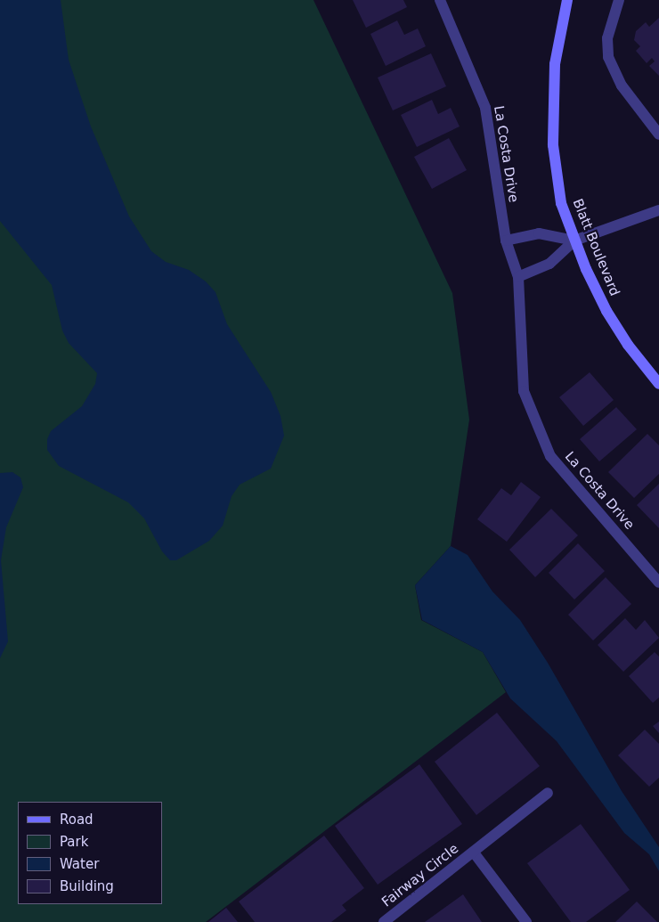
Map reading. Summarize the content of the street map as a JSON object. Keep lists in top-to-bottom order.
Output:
{
  "streets": {
    "street": ["La Costa Drive", "Blatt Boulevard", "Fairway Circle"]
  },
  "legend": [
    "Road",
    "Park",
    "Water",
    "Building"
  ]
}
